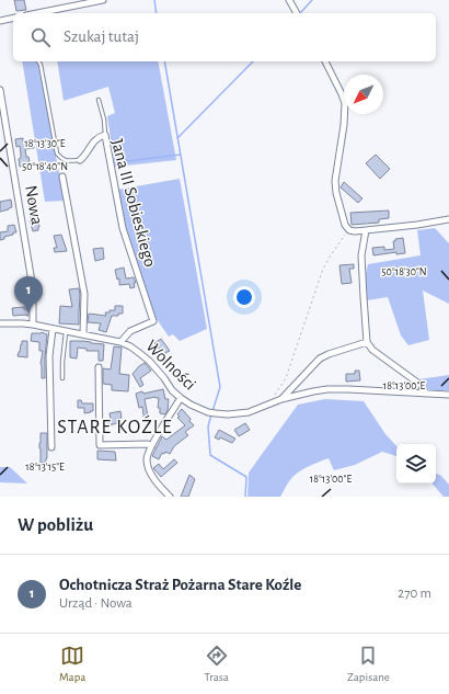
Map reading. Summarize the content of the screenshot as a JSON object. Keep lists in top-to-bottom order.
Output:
{
  "streets": {
    "street": ["Jana III Sobieskiego", "Nowa", "Wolności"]
  },
  "crossings": [
    ["Jana III Sobieskiego", "Wolności"],
    ["Nowa", "Wolności"]
  ],
  "districts": ["STARE KOŹLE"],
  "north": "bottom left",
  "page": {
    "search": "Szukaj tutaj",
    "pins": "1",
    "heading": "W pobliżu",
    "list": [
      {
        "mark": "1",
        "name": "Ochotnicza Straż Pożarna Stare Koźle",
        "note": "Urząd · Nowa",
        "value": "270 m"
      }
    ],
    "nav": ["Mapa", "Trasa", "Zapisane"]
  },
  "coordinates": [
    "18°13'30\"E",
    "50°18'40\"N",
    "50°18'30\"N",
    "18°13'00\"E",
    "18°13'15\"E"
  ]
}
